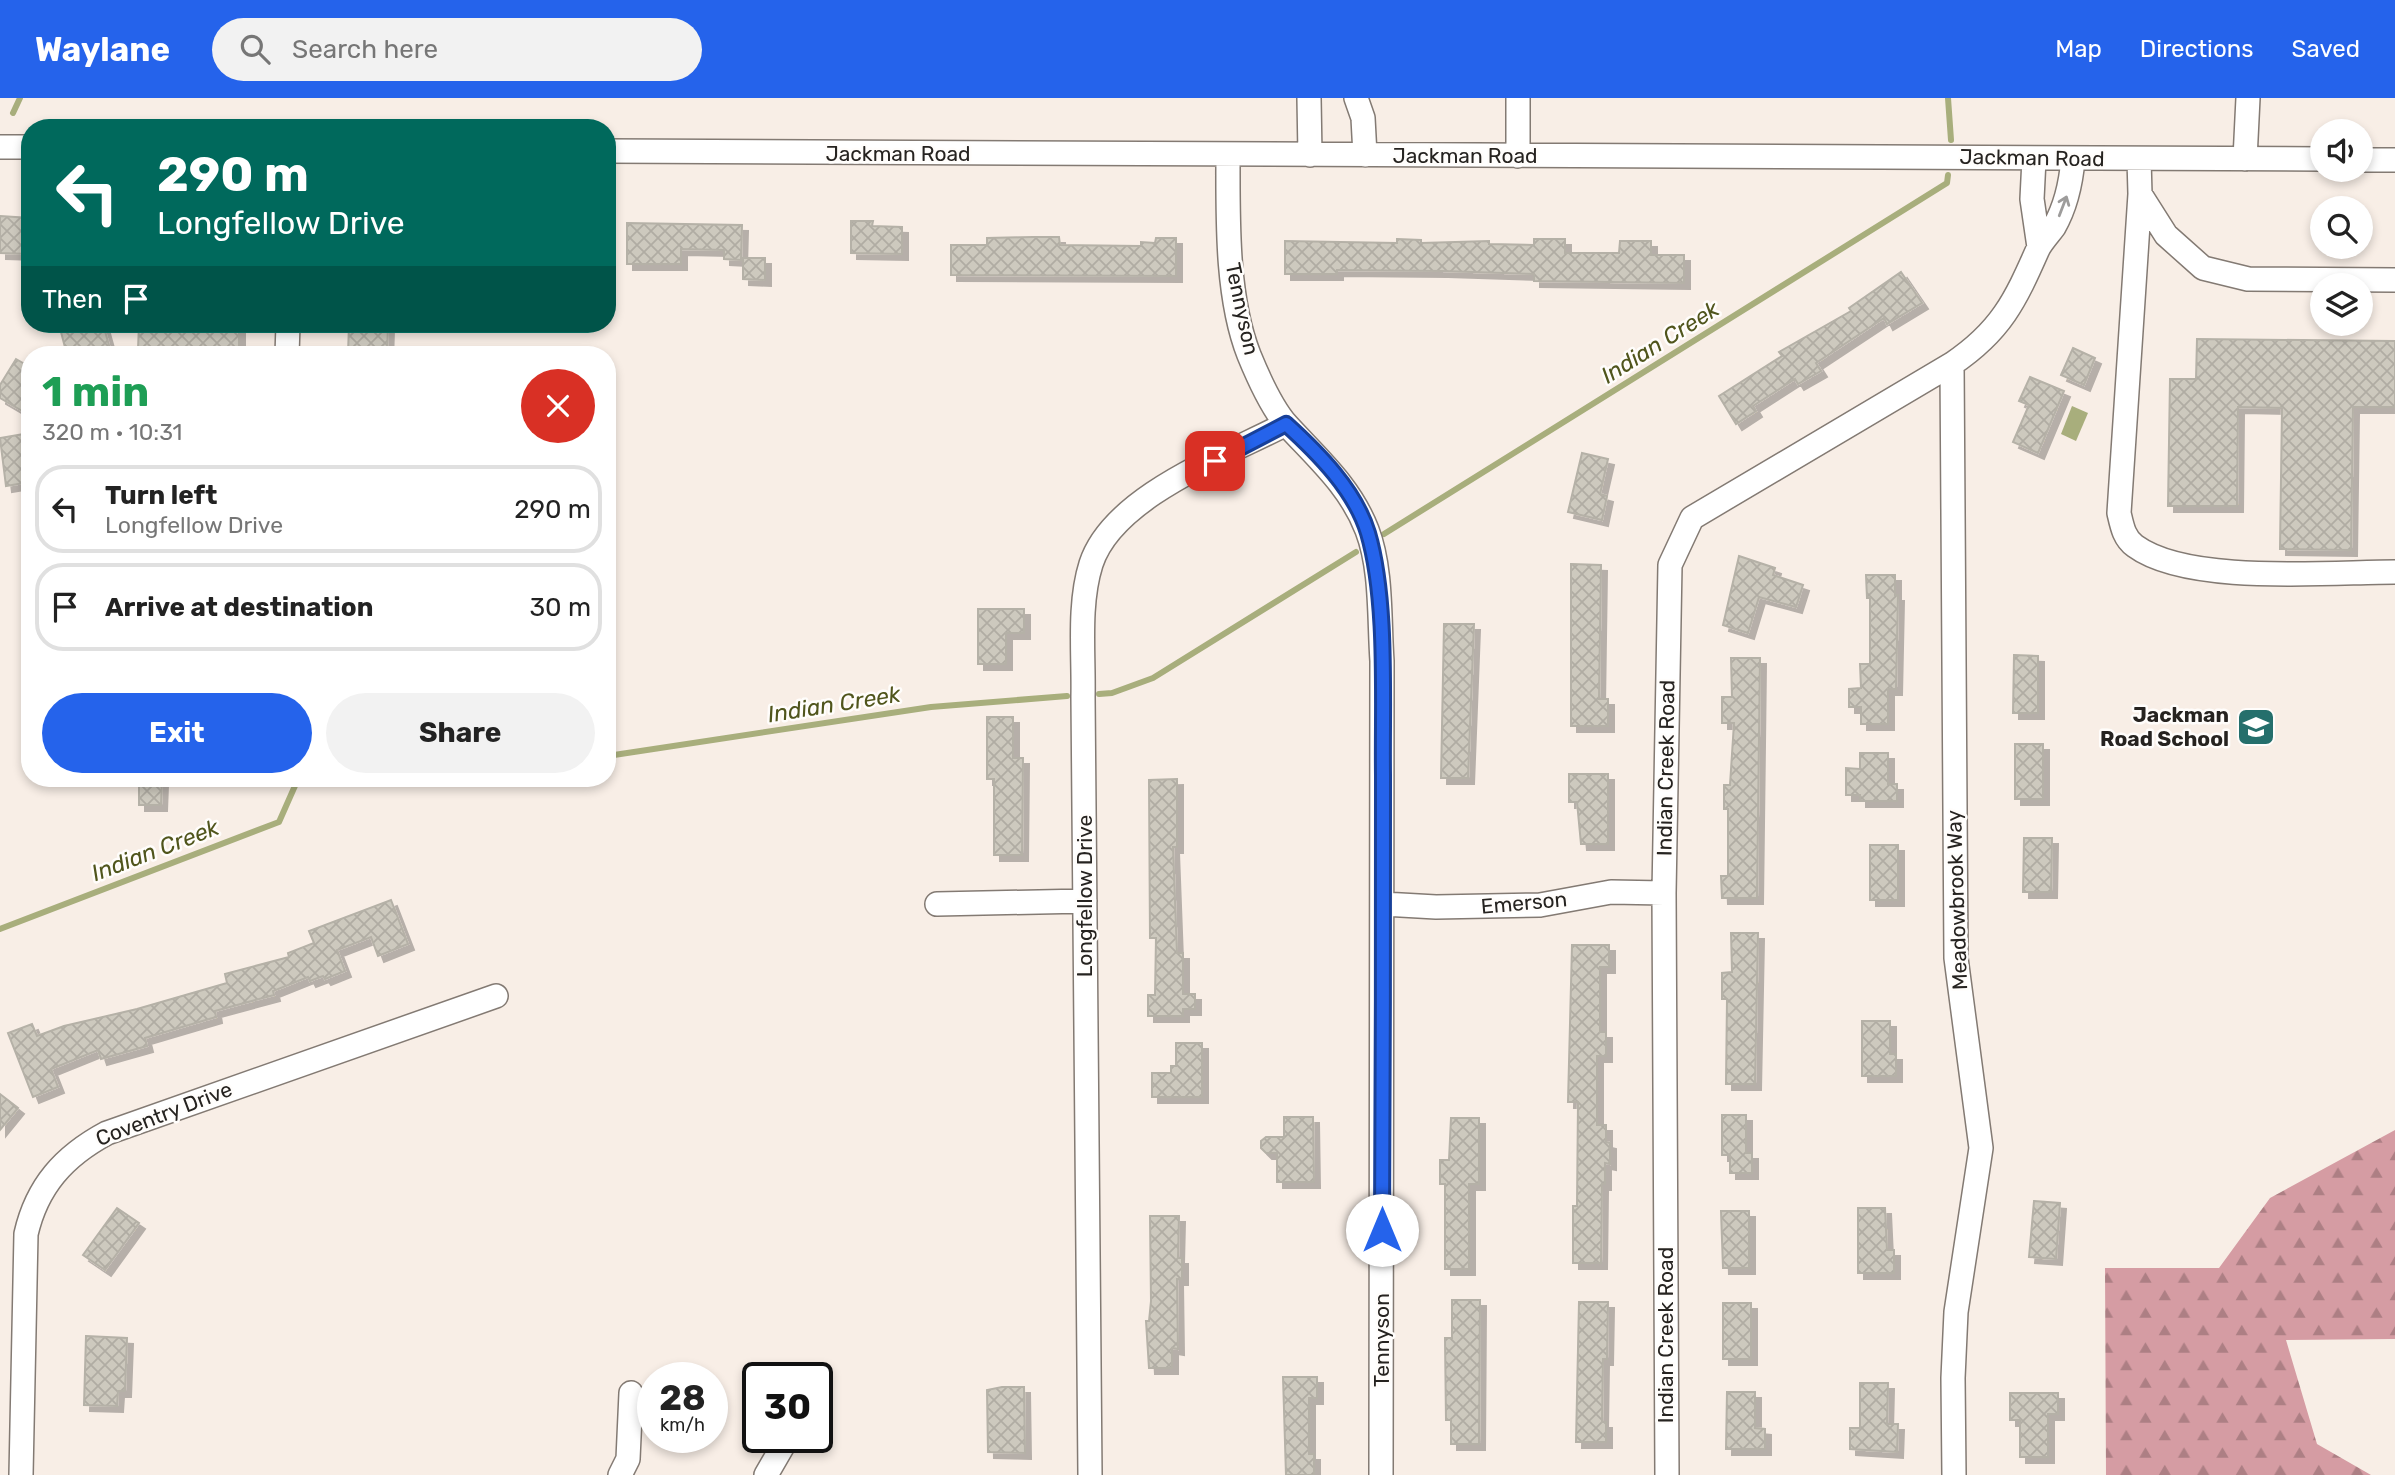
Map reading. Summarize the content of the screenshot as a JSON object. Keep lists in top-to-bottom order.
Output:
{
  "streets": {
    "street": [
      "Jackman Road",
      "Tennyson",
      "Indian Creek Road",
      "Longfellow Drive",
      "Meadowbrook Way",
      "Emerson",
      "Coventry Drive"
    ]
  },
  "crossings": [
    ["Jackman Road", "Tennyson"],
    ["Jackman Road", "Indian Creek Road"],
    ["Tennyson", "Longfellow Drive"],
    ["Tennyson", "Emerson"],
    ["Indian Creek Road", "Meadowbrook Way"],
    ["Indian Creek Road", "Emerson"]
  ],
  "water": ["Indian Creek"],
  "places": {
    "school or university": ["Jackman Road School"]
  },
  "page": {
    "header": "Waylane",
    "search": "Search here",
    "nav": ["Map", "Directions", "Saved"],
    "turn": ["290 m", "Longfellow Drive"],
    "then": "Then",
    "heading": ["1 min", "320 m · 10:31"],
    "list": [
      {
        "name": "Turn left",
        "note": "Longfellow Drive",
        "value": "290 m"
      },
      {
        "name": "Arrive at destination",
        "value": "30 m"
      }
    ],
    "buttons": ["Exit", "Share"],
    "speed": "28 km/h",
    "limit": "30"
  }
}
